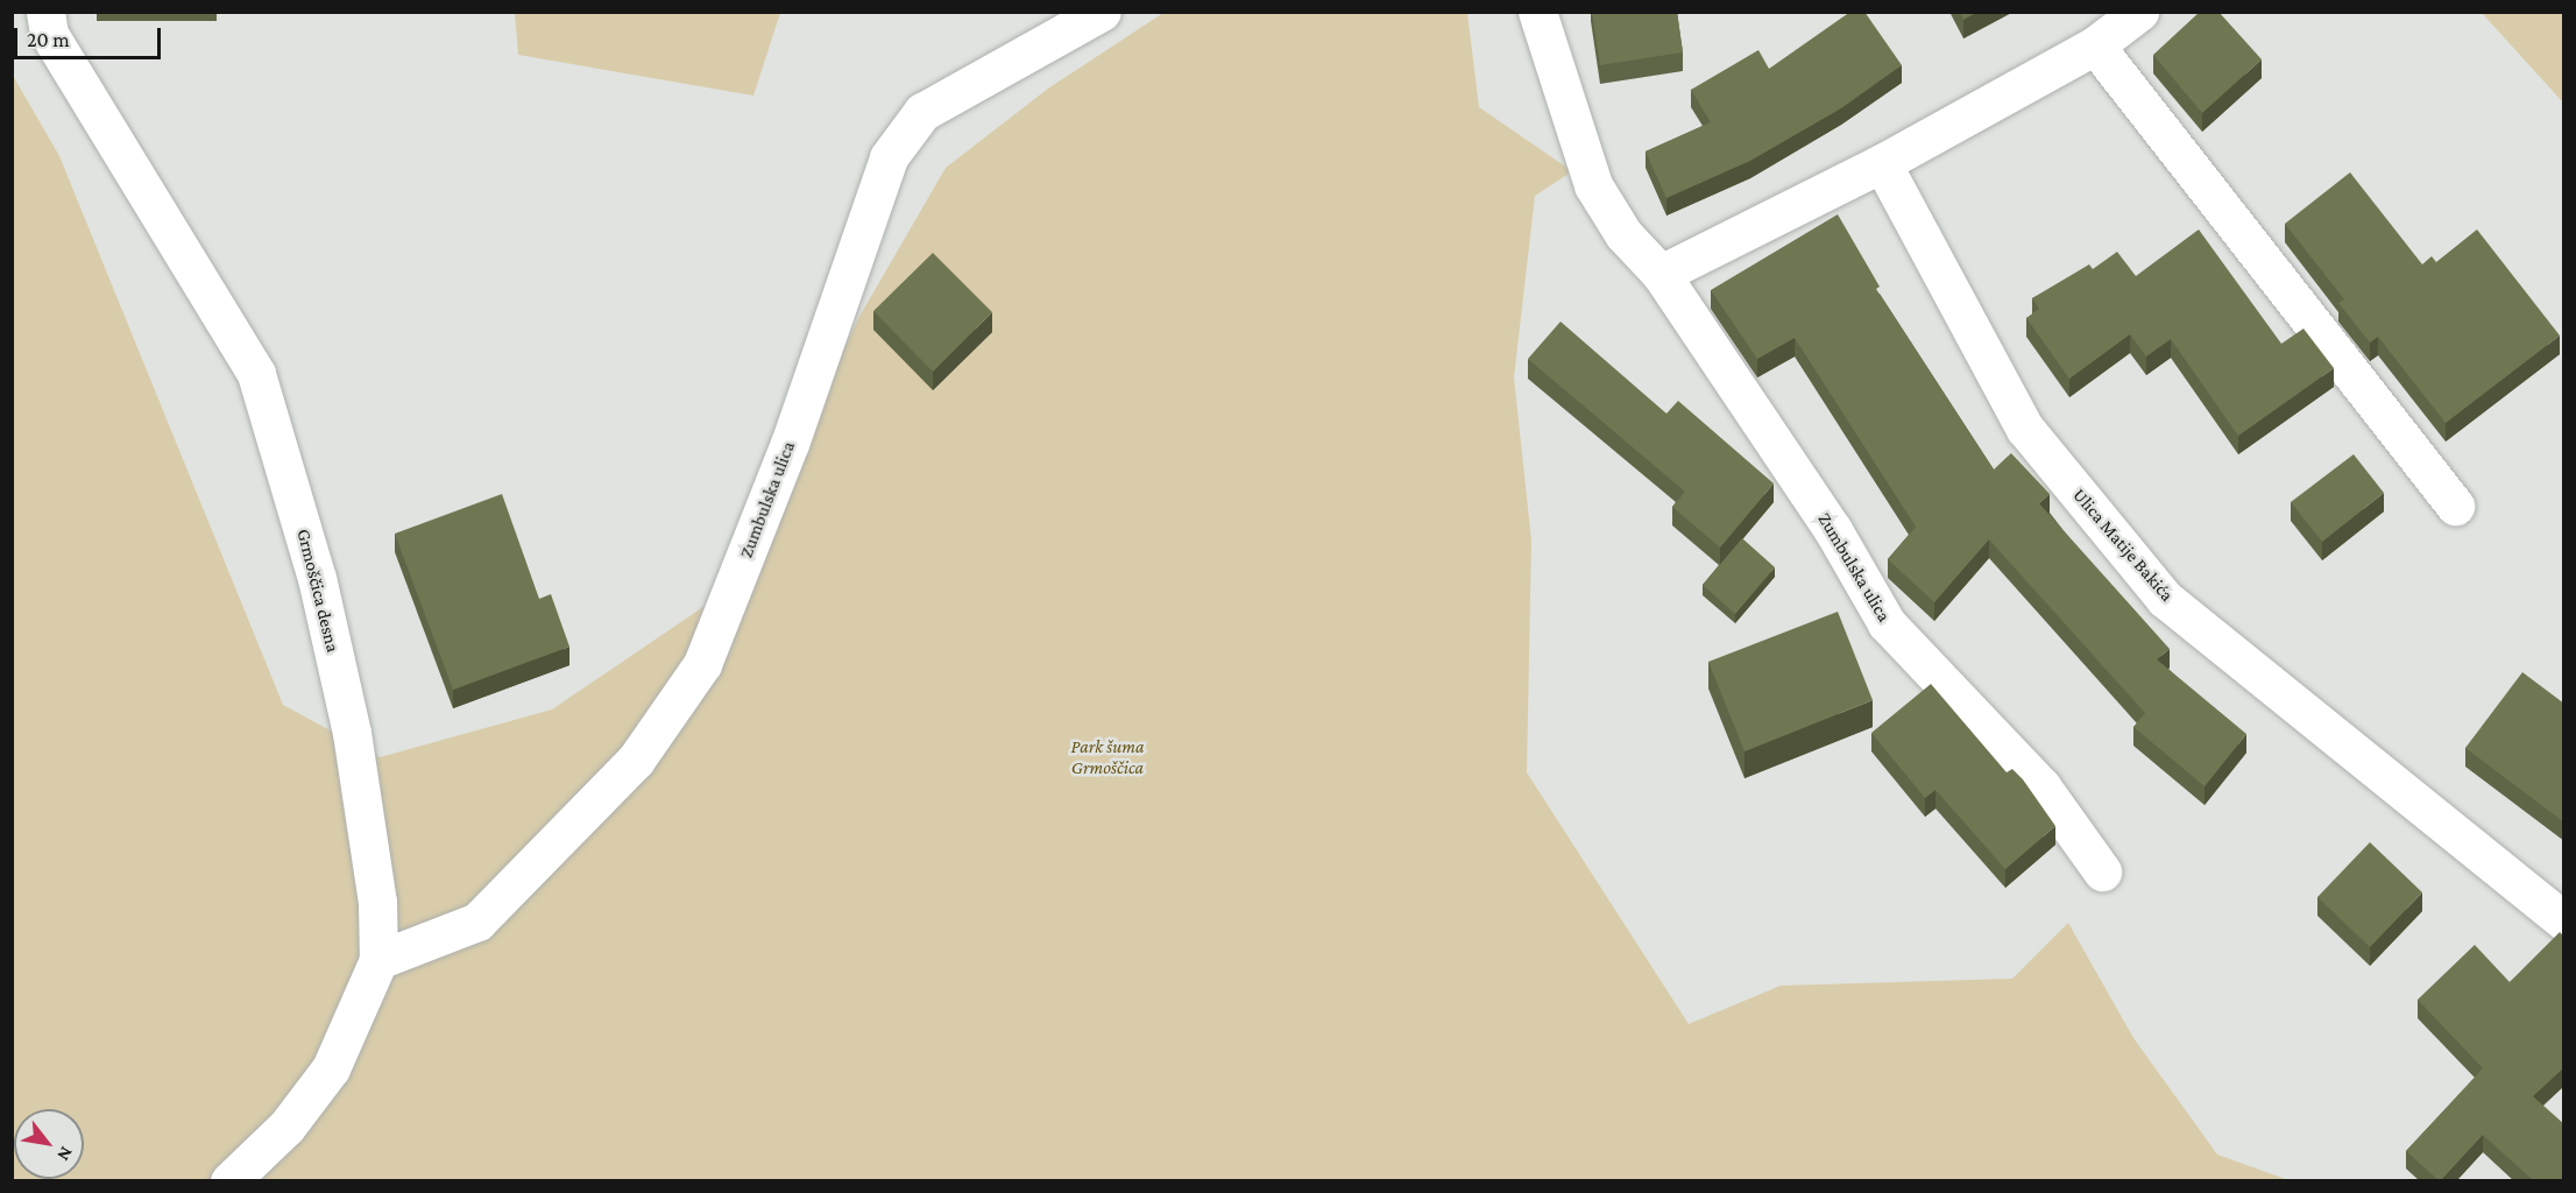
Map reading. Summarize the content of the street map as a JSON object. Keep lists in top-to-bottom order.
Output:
{
  "streets": {
    "street": ["Zumbulska ulica", "Ulica Matije Bakića", "Grmoščica desna"]
  },
  "crossings": [
    ["Zumbulska ulica", "Grmoščica desna"]
  ],
  "parks": ["Park šuma Grmoščica"],
  "scale_bar": "20 m",
  "north": "bottom right"
}
